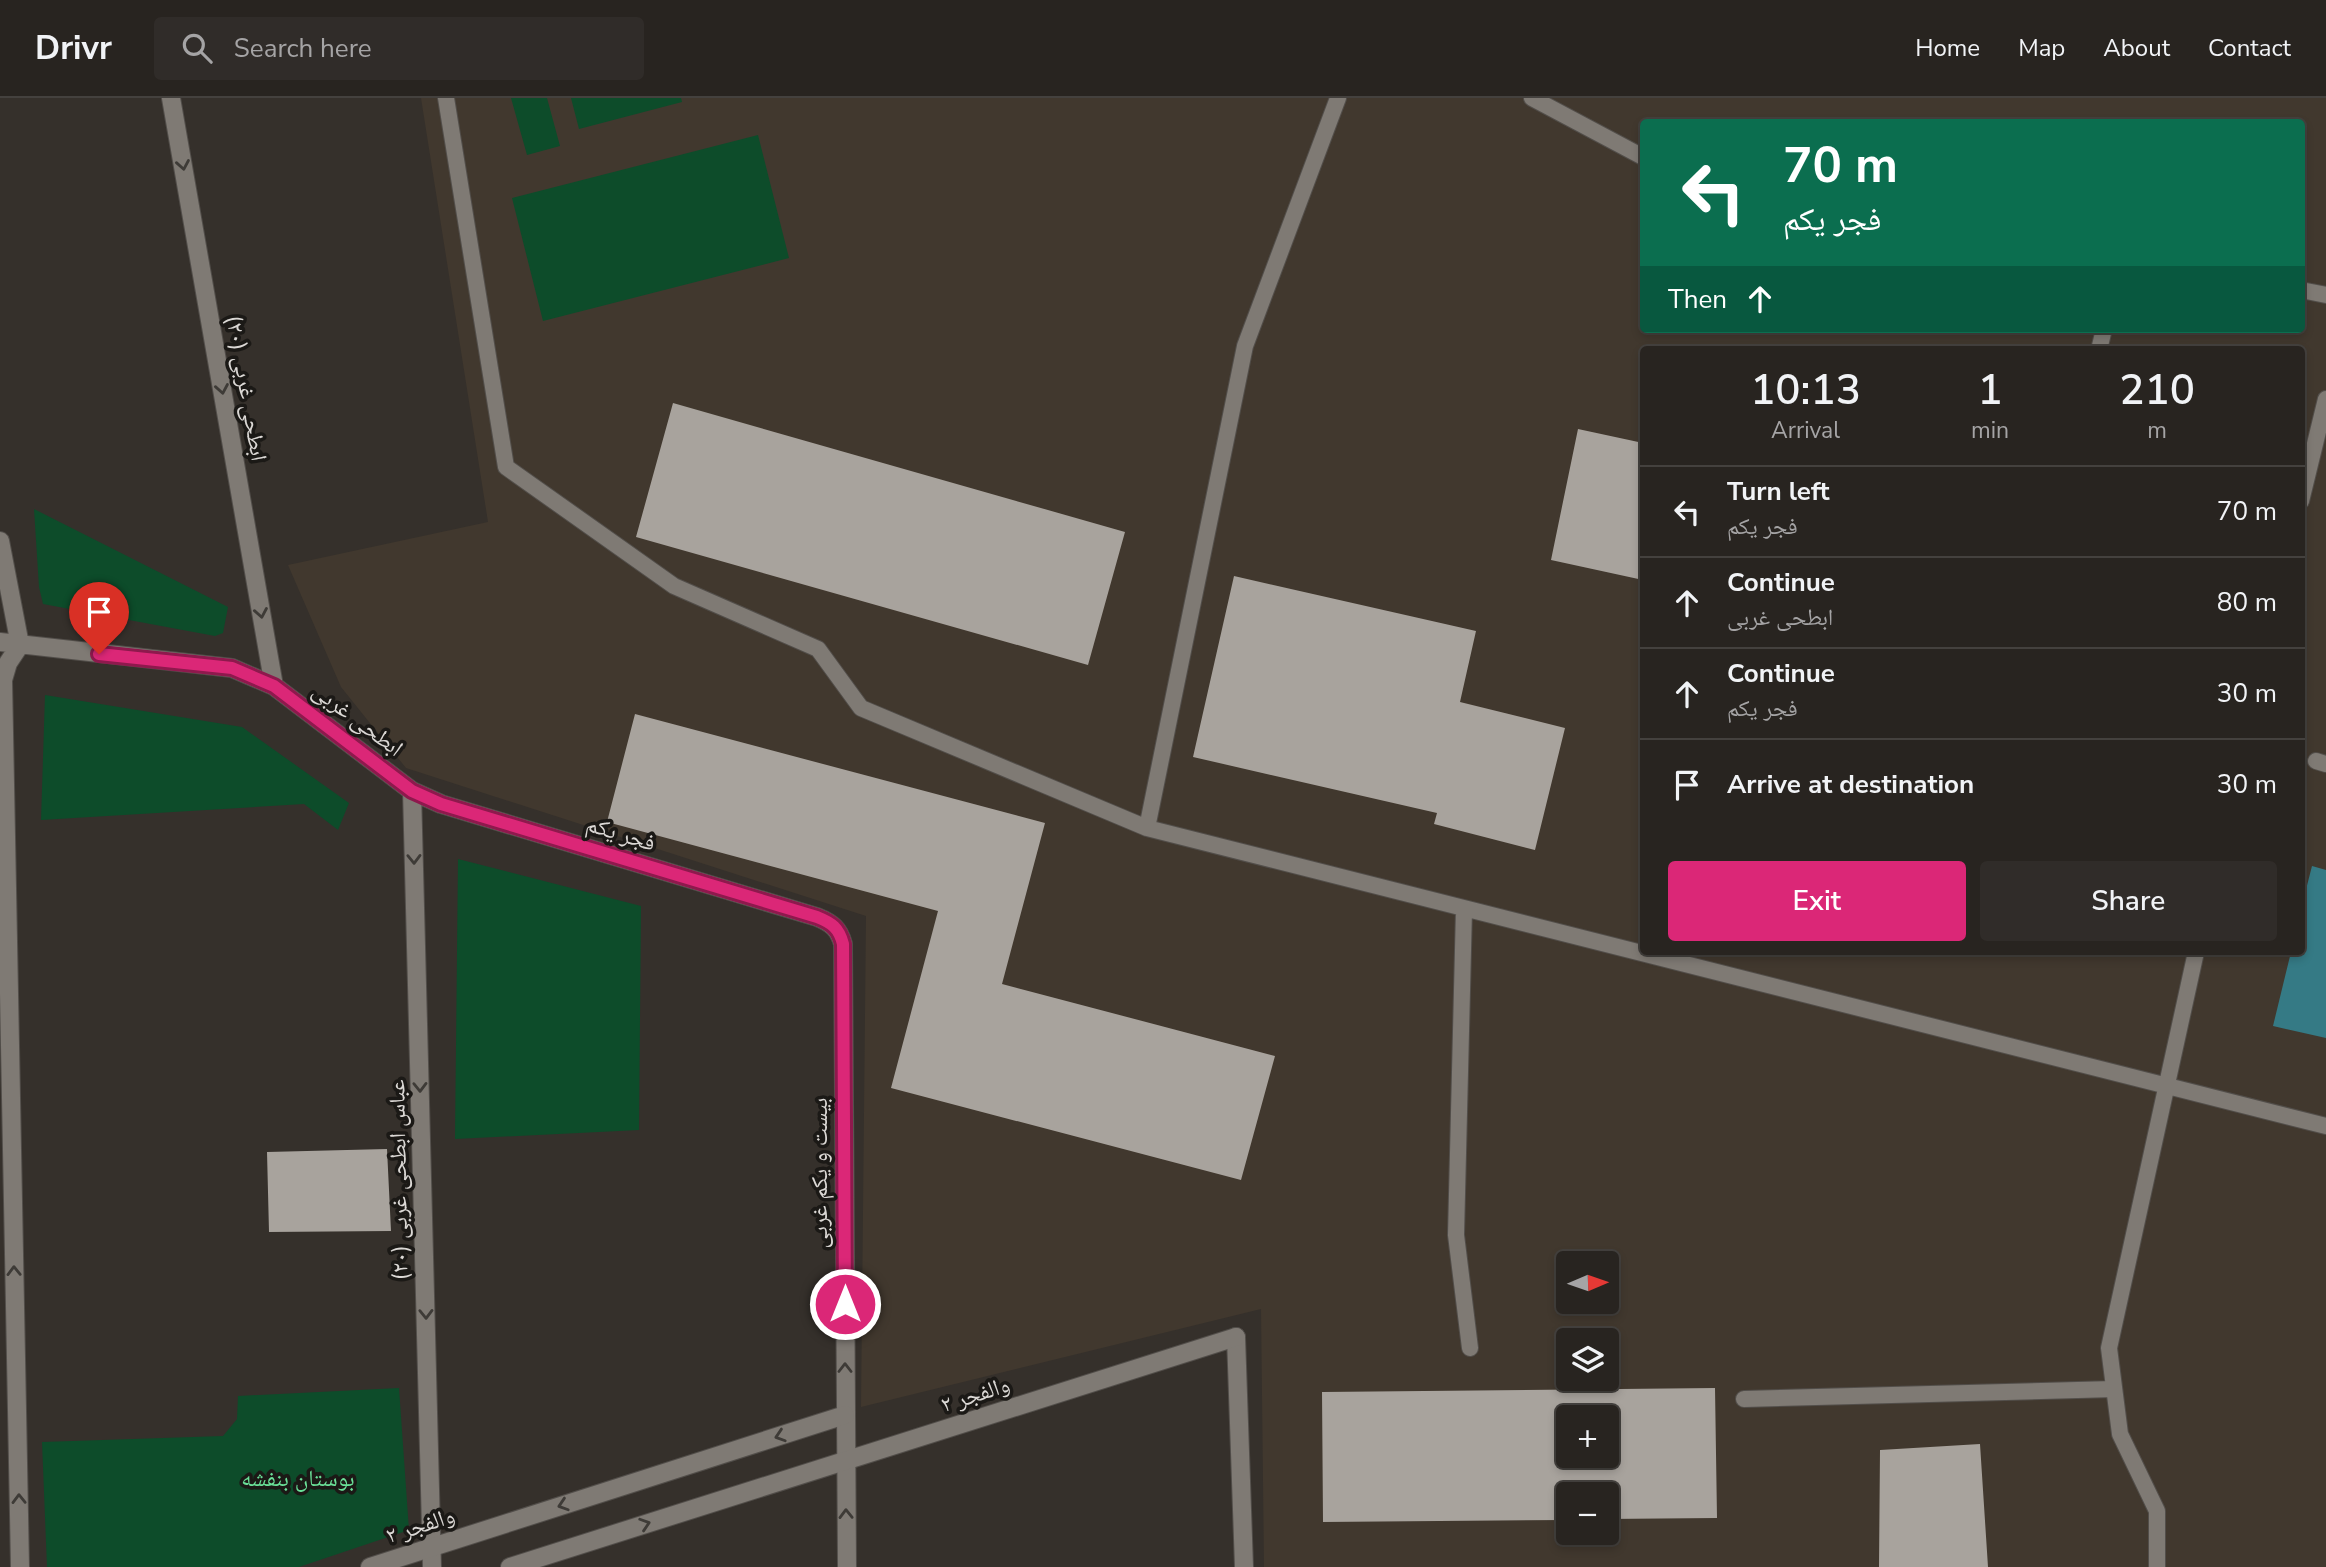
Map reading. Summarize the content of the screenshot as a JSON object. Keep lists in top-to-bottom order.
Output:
{
  "streets": {
    "street": [
      "ابطحی غربی (۲۰)",
      "ابطحی غربی",
      "فجر یکم",
      "بیست و یکم غربی",
      "عباس ابطحی غربی (۲۰)",
      "والفجر ۲"
    ]
  },
  "crossings": [
    ["ابطحی غربی (۲۰)", "ابطحی غربی"],
    ["ابطحی غربی", "فجر یکم"],
    ["ابطحی غربی", "عباس ابطحی غربی (۲۰)"],
    ["فجر یکم", "بیست و یکم غربی"],
    ["فجر یکم", "عباس ابطحی غربی (۲۰)"],
    ["بیست و یکم غربی", "والفجر ۲"],
    ["عباس ابطحی غربی (۲۰)", "والفجر ۲"]
  ],
  "one_way": ["ابطحی غربی (۲۰)", "بیست و یکم غربی", "عباس ابطحی غربی (۲۰)"],
  "parks": ["بوستان بنفشه"],
  "north": "right",
  "page": {
    "header": "Drivr",
    "search": "Search here",
    "nav": [
      "Home",
      "Map",
      "About",
      "Contact"
    ],
    "turn": ["70 m", "فجر یکم"],
    "then": "Then",
    "eta": [
      "10:13",
      "Arrival",
      "1",
      "min",
      "210",
      "m"
    ],
    "list": [
      {
        "name": "Turn left",
        "note": "فجر یکم",
        "value": "70 m"
      },
      {
        "name": "Continue",
        "note": "ابطحی غربی",
        "value": "80 m"
      },
      {
        "name": "Continue",
        "note": "فجر یکم",
        "value": "30 m"
      },
      {
        "name": "Arrive at destination",
        "value": "30 m"
      }
    ],
    "buttons": ["Exit", "Share"],
    "map_buttons": ["+", "−"]
  }
}
